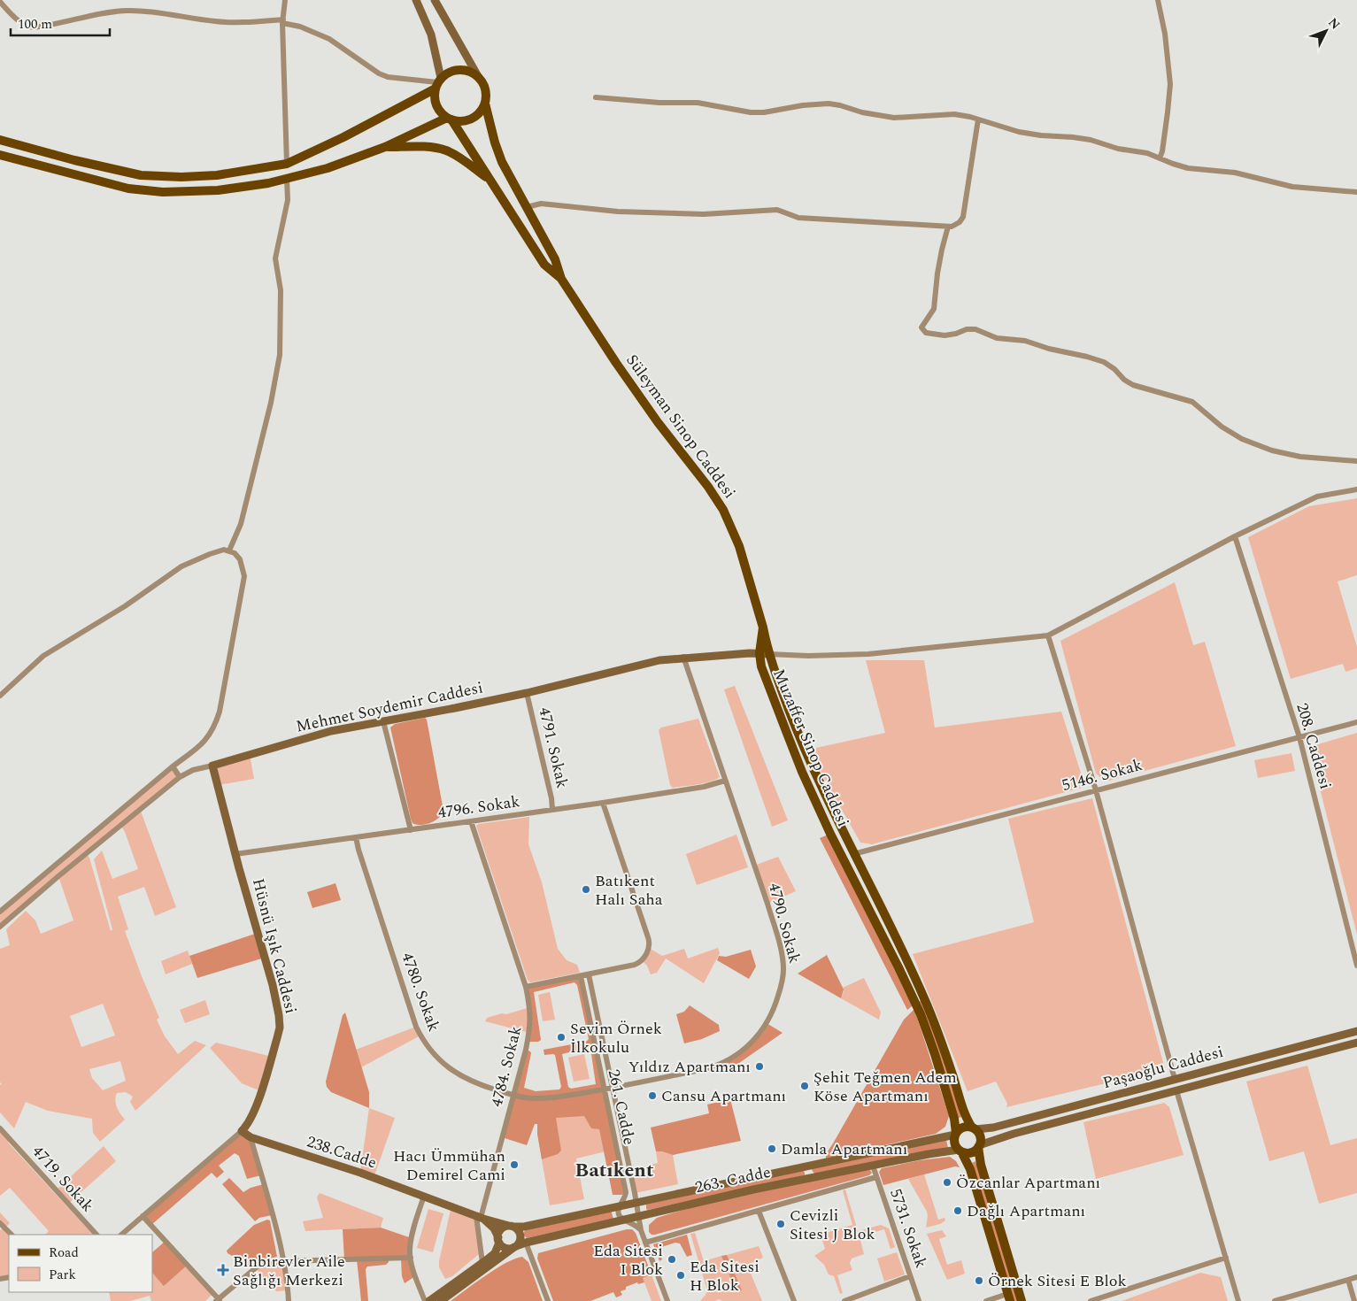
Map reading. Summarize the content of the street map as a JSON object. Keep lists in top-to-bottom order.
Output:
{
  "streets": {
    "main road": ["Süleyman Sinop Caddesi", "Muzaffer Sinop Caddesi"],
    "street": [
      "Mehmet Soydemir Caddesi",
      "208. Caddesi",
      "4791. Sokak",
      "5146. Sokak",
      "4796. Sokak",
      "4790. Sokak",
      "Hüsnü Işık Caddesi",
      "4780. Sokak",
      "4784. Sokak",
      "Paşaoğlu Caddesi",
      "261. Cadde",
      "238.Cadde",
      "4719. Sokak",
      "263. Cadde",
      "5731. Sokak"
    ]
  },
  "crossings": [
    ["Süleyman Sinop Caddesi", "Muzaffer Sinop Caddesi"],
    ["Mehmet Soydemir Caddesi", "4791. Sokak"],
    ["Mehmet Soydemir Caddesi", "Muzaffer Sinop Caddesi"],
    ["Mehmet Soydemir Caddesi", "4790. Sokak"],
    ["Mehmet Soydemir Caddesi", "Hüsnü Işık Caddesi"],
    ["208. Caddesi", "5146. Sokak"],
    ["4791. Sokak", "4796. Sokak"],
    ["Muzaffer Sinop Caddesi", "5146. Sokak"],
    ["Muzaffer Sinop Caddesi", "Paşaoğlu Caddesi"],
    ["Muzaffer Sinop Caddesi", "263. Cadde"],
    ["4796. Sokak", "4790. Sokak"],
    ["4796. Sokak", "Hüsnü Işık Caddesi"],
    ["4796. Sokak", "4780. Sokak"],
    ["4796. Sokak", "4784. Sokak"],
    ["4790. Sokak", "4780. Sokak"],
    ["4790. Sokak", "261. Cadde"],
    ["Hüsnü Işık Caddesi", "238.Cadde"],
    ["4780. Sokak", "4784. Sokak"],
    ["4780. Sokak", "261. Cadde"],
    ["4784. Sokak", "238.Cadde"],
    ["Paşaoğlu Caddesi", "263. Cadde"],
    ["261. Cadde", "263. Cadde"],
    ["238.Cadde", "263. Cadde"],
    ["263. Cadde", "5731. Sokak"]
  ],
  "districts": ["Batıkent"],
  "places": {
    "other": [
      "Batıkent Halı Saha",
      "Sevim Örnek İlkokulu",
      "Yıldız Apartmanı",
      "Şehit Teğmen Adem Köse Apartmanı",
      "Cansu Apartmanı",
      "Damla Apartmanı",
      "Hacı Ümmühan Demirel Cami",
      "Özcanlar Apartmanı",
      "Dağlı Apartmanı",
      "Cevizli Sitesi J Blok",
      "Eda Sitesi I Blok",
      "Eda Sitesi H Blok",
      "Örnek Sitesi E Blok"
    ],
    "health": ["Binbirevler Aile Sağlığı Merkezi"]
  },
  "legend": ["Road", "Park"],
  "scale_bar": "100 m",
  "north": "top right"
}
